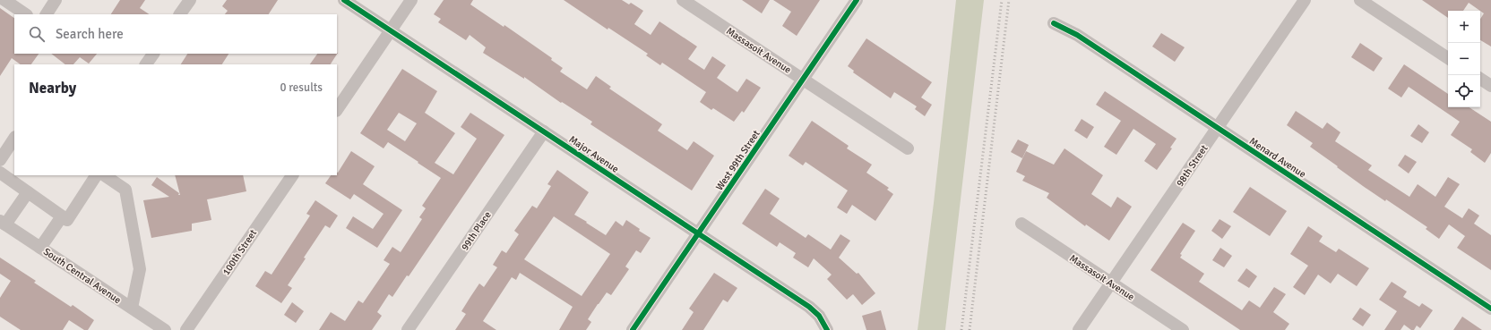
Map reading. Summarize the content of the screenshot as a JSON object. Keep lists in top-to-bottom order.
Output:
{
  "streets": {
    "street": [
      "Massasoit Avenue",
      "Major Avenue",
      "Menard Avenue",
      "West 99th Street",
      "98th Street",
      "99th Place",
      "100th Street",
      "South Central Avenue"
    ]
  },
  "crossings": [
    ["Massasoit Avenue", "West 99th Street"],
    ["Massasoit Avenue", "98th Street"],
    ["Major Avenue", "West 99th Street"],
    ["Major Avenue", "99th Place"],
    ["Menard Avenue", "98th Street"]
  ],
  "page": {
    "map_buttons": ["+", "−"],
    "search": "Search here",
    "heading": ["Nearby", "0 results"]
  }
}
